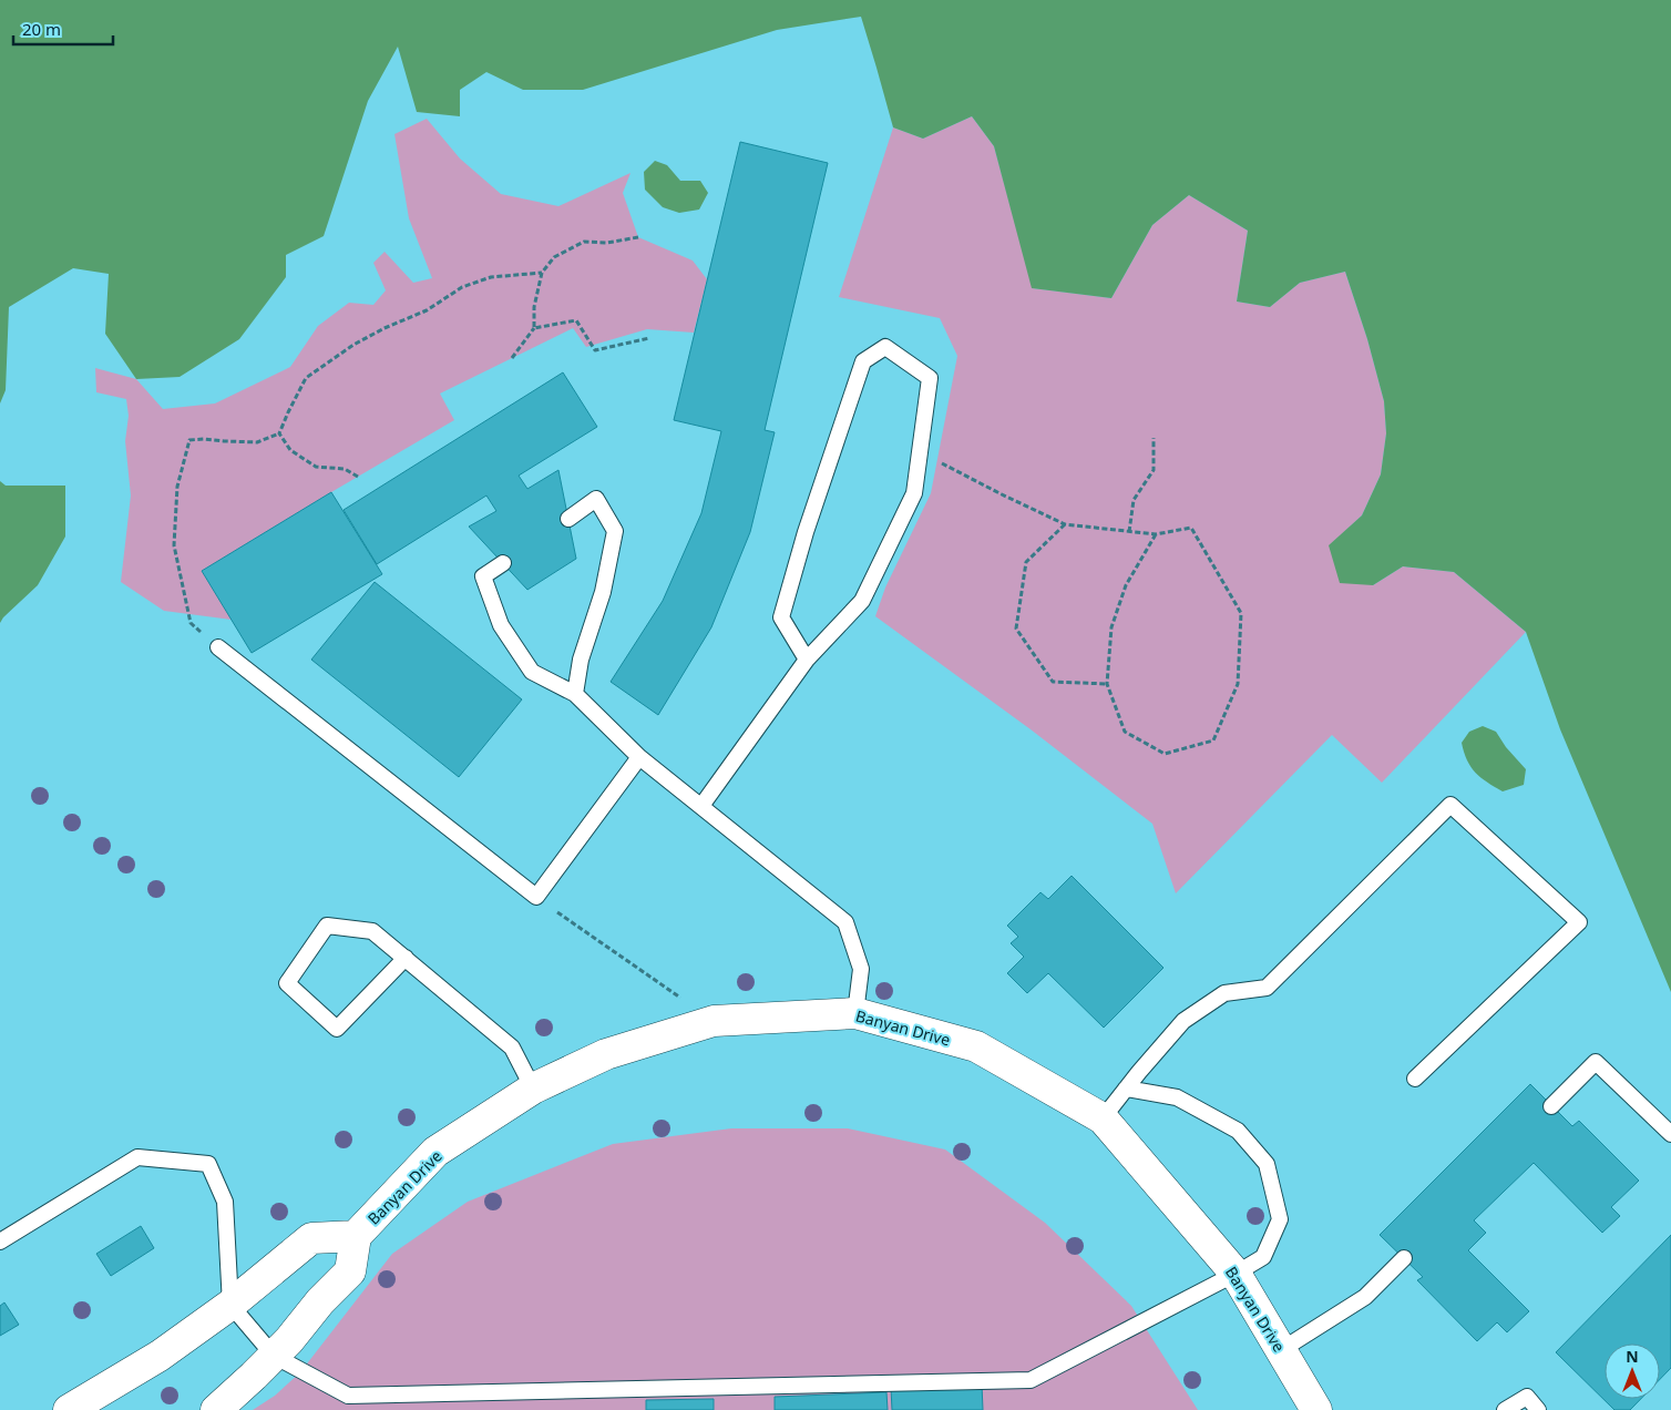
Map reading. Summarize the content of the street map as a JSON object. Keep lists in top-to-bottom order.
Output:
{
  "streets": {
    "street": ["Banyan Drive"]
  },
  "scale_bar": "20 m",
  "north": "top"
}
